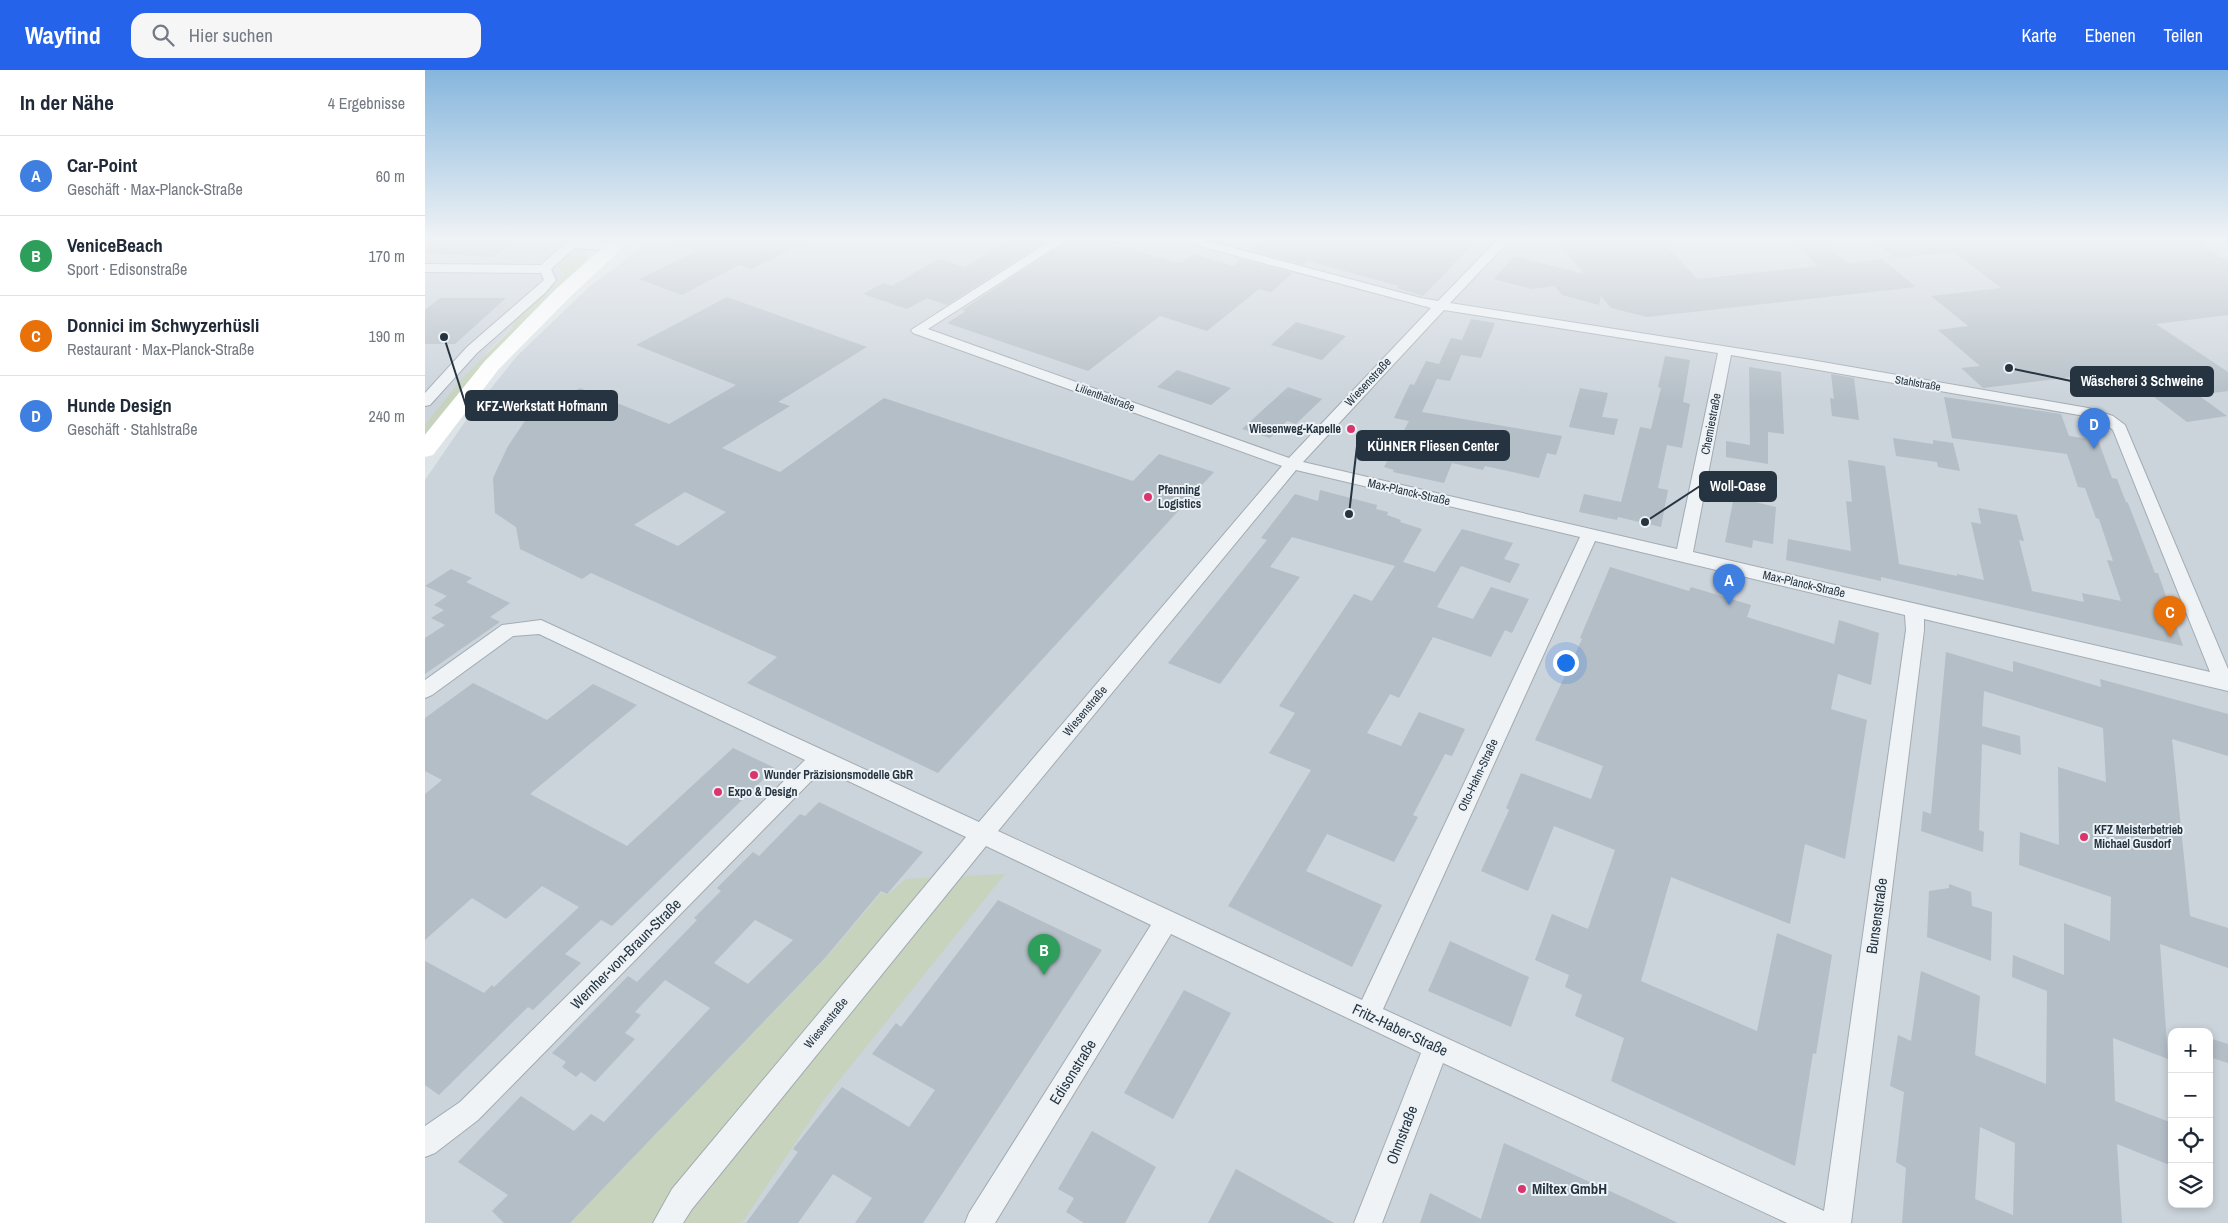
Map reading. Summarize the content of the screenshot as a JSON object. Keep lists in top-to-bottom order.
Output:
{
  "streets": {
    "street": [
      "Wiesenstraße",
      "Stahlstraße",
      "Lilienthalstraße",
      "Chemiestraße",
      "Max-Planck-Straße",
      "Otto-Hahn-Straße",
      "Bunsenstraße",
      "Wernher-von-Braun-Straße",
      "Fritz-Haber-Straße",
      "Edisonstraße",
      "Ohmstraße"
    ]
  },
  "crossings": [
    ["Wiesenstraße", "Stahlstraße"],
    ["Wiesenstraße", "Lilienthalstraße"],
    ["Wiesenstraße", "Max-Planck-Straße"],
    ["Wiesenstraße", "Fritz-Haber-Straße"],
    ["Stahlstraße", "Chemiestraße"],
    ["Stahlstraße", "Max-Planck-Straße"],
    ["Lilienthalstraße", "Max-Planck-Straße"],
    ["Chemiestraße", "Max-Planck-Straße"],
    ["Max-Planck-Straße", "Otto-Hahn-Straße"],
    ["Max-Planck-Straße", "Bunsenstraße"],
    ["Otto-Hahn-Straße", "Fritz-Haber-Straße"],
    ["Fritz-Haber-Straße", "Edisonstraße"],
    ["Fritz-Haber-Straße", "Ohmstraße"]
  ],
  "places": [
    "KFZ-Werkstatt Hofmann",
    "Wäscherei 3 Schweine",
    "Wiesenweg-Kapelle",
    "Pfenning Logistics",
    "KÜHNER Fliesen Center",
    "Woll-Oase",
    "Wunder Präzisionsmodelle GbR",
    "Expo & Design",
    "KFZ Meisterbetrieb Michael Gusdorf",
    "Miltex GmbH"
  ],
  "page": {
    "header": "Wayfind",
    "search": "Hier suchen",
    "nav": ["Karte", "Ebenen", "Teilen"],
    "heading": ["In der Nähe", "4 Ergebnisse"],
    "list": [
      {
        "mark": "A",
        "name": "Car-Point",
        "note": "Geschäft · Max-Planck-Straße",
        "value": "60 m"
      },
      {
        "mark": "B",
        "name": "VeniceBeach",
        "note": "Sport · Edisonstraße",
        "value": "170 m"
      },
      {
        "mark": "C",
        "name": "Donnici im Schwyzerhüsli",
        "note": "Restaurant · Max-Planck-Straße",
        "value": "190 m"
      },
      {
        "mark": "D",
        "name": "Hunde Design",
        "note": "Geschäft · Stahlstraße",
        "value": "240 m"
      }
    ],
    "pins": [
      "D",
      "A",
      "C",
      "B"
    ],
    "map_buttons": ["+", "−"]
  }
}
